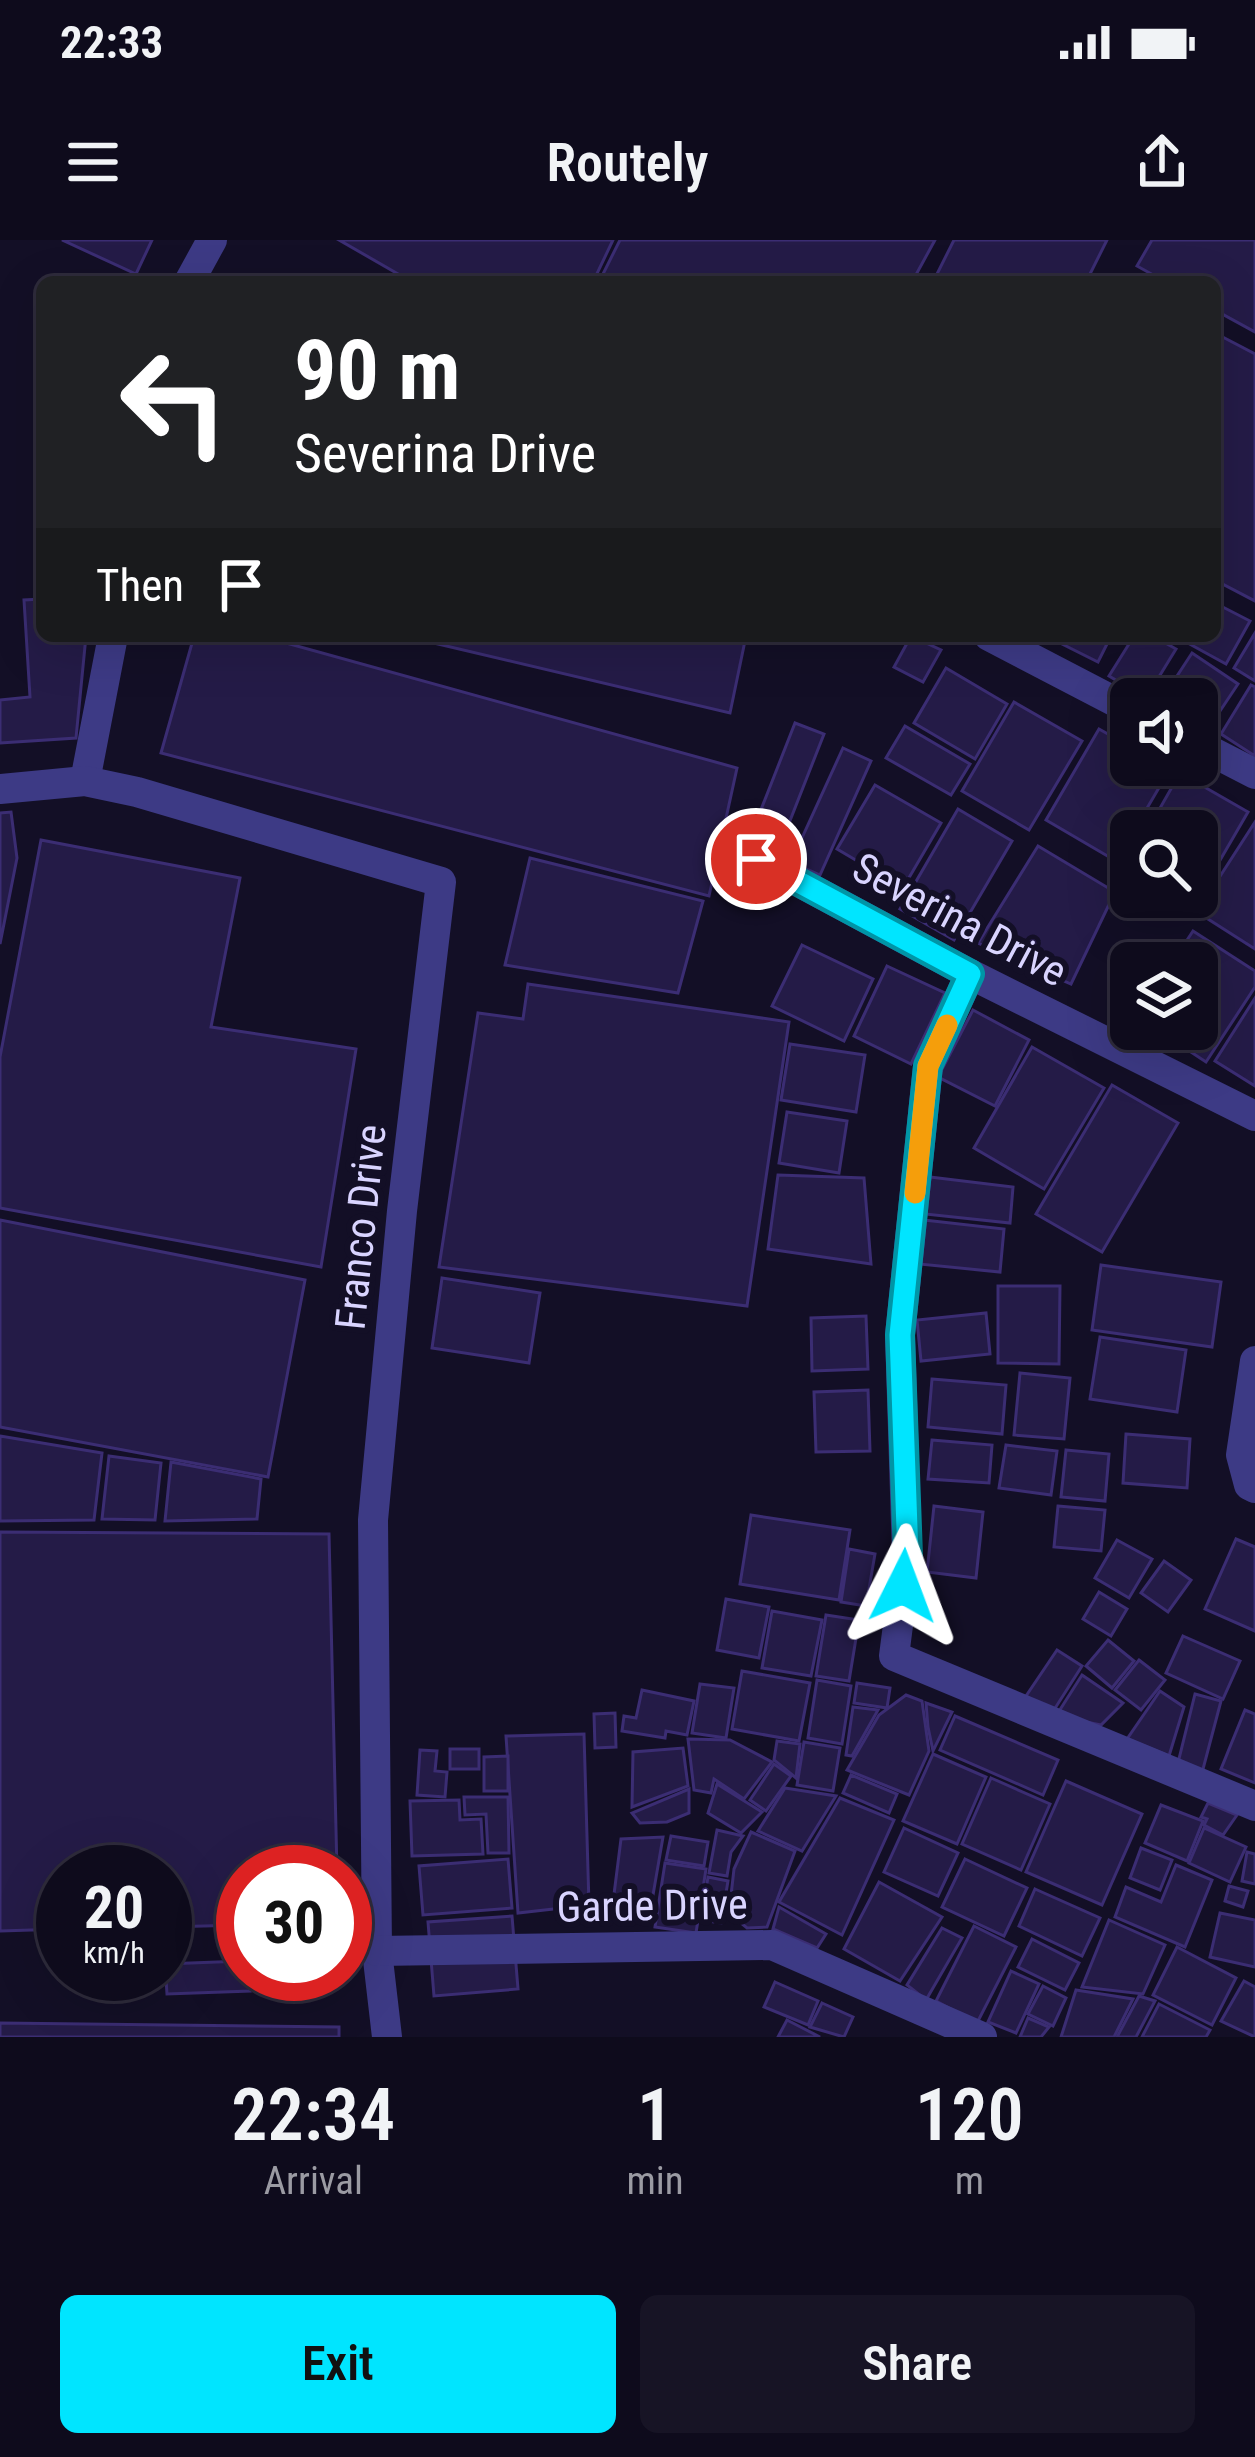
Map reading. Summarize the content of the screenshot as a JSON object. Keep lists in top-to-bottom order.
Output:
{
  "streets": {
    "street": ["Severina Drive", "Franco Drive", "Garde Drive"]
  },
  "crossings": [
    ["Franco Drive", "Garde Drive"]
  ],
  "page": {
    "status": "22:33",
    "header": "Routely",
    "turn": ["90 m", "Severina Drive"],
    "then": "Then",
    "speed": "20 km/h",
    "limit": "30",
    "eta": [
      "22:34",
      "Arrival",
      "1",
      "min",
      "120",
      "m"
    ],
    "buttons": ["Exit", "Share"]
  }
}
